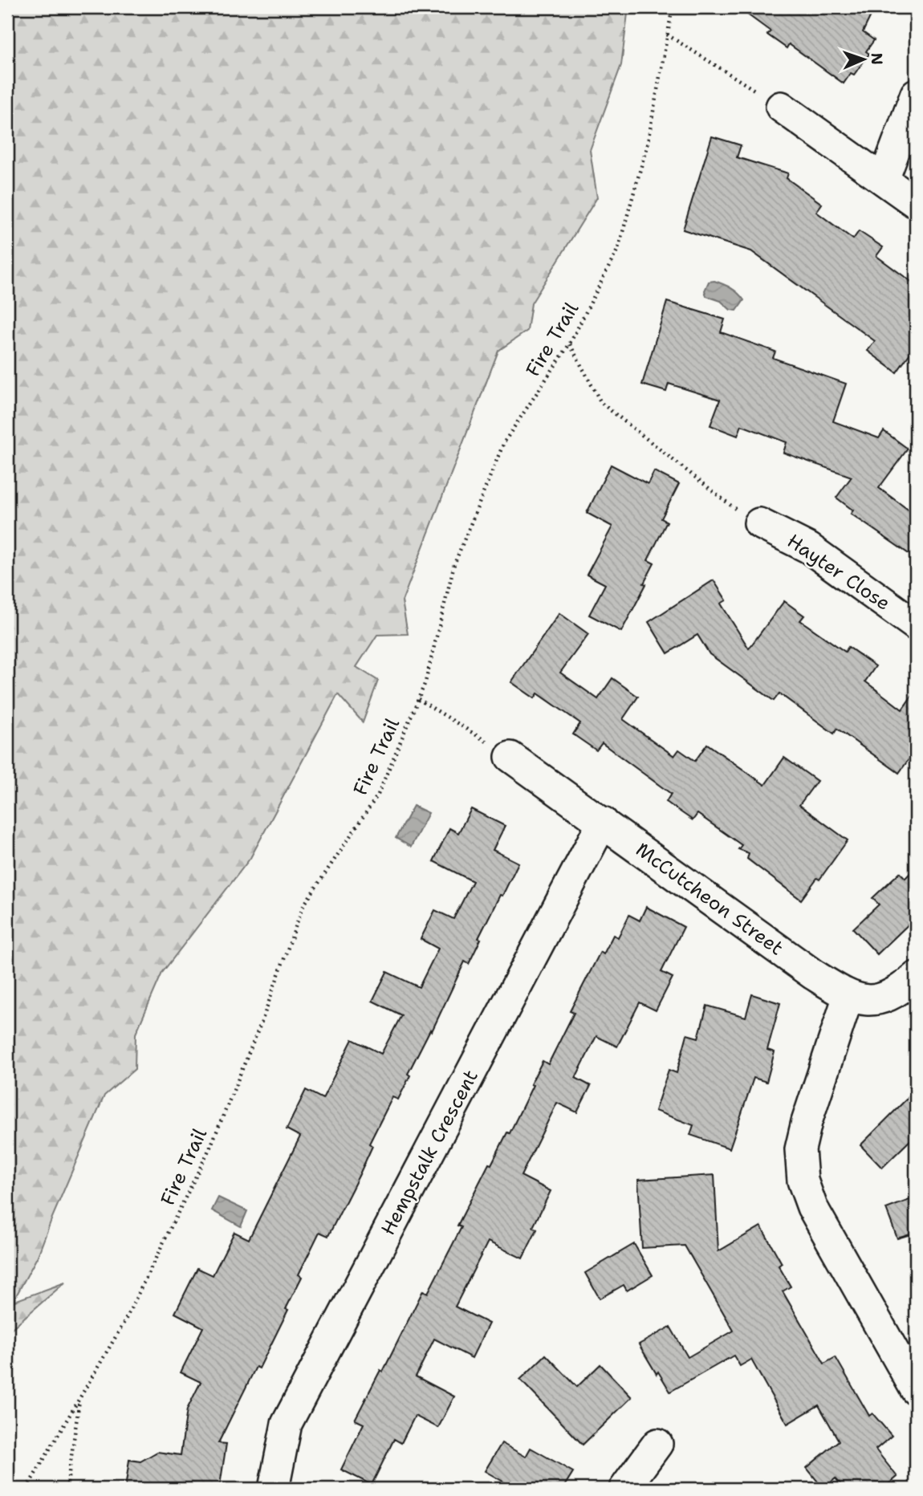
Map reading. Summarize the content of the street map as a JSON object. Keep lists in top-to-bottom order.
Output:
{
  "streets": {
    "street": ["Hayter Close", "McCutcheon Street", "Hempstalk Crescent"],
    "path": ["Fire Trail"]
  },
  "crossings": [
    ["McCutcheon Street", "Hempstalk Crescent"]
  ],
  "north": "right"
}
